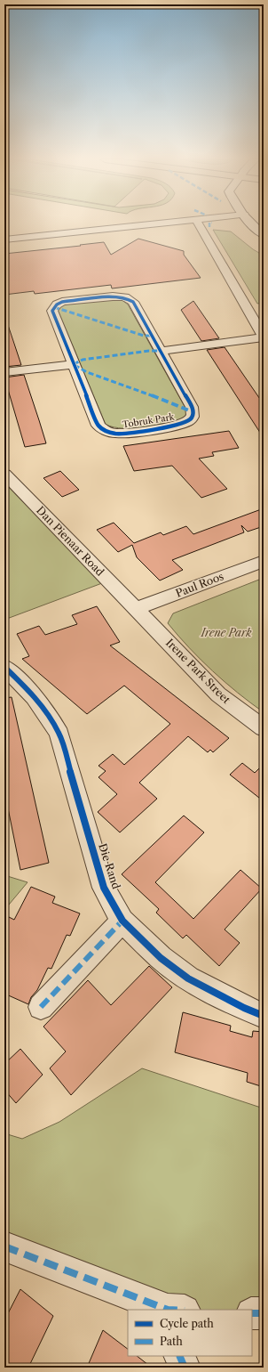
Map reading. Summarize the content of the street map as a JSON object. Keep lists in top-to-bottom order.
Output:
{
  "streets": {
    "street": [
      "Tobruk Park",
      "Dan Pienaar Road",
      "Paul Roos",
      "Irene Park Street",
      "Die Rand"
    ]
  },
  "crossings": [
    ["Dan Pienaar Road", "Paul Roos"],
    ["Dan Pienaar Road", "Irene Park Street"],
    ["Paul Roos", "Irene Park Street"]
  ],
  "parks": ["Irene Park"],
  "legend": ["Cycle path", "Path"]
}
